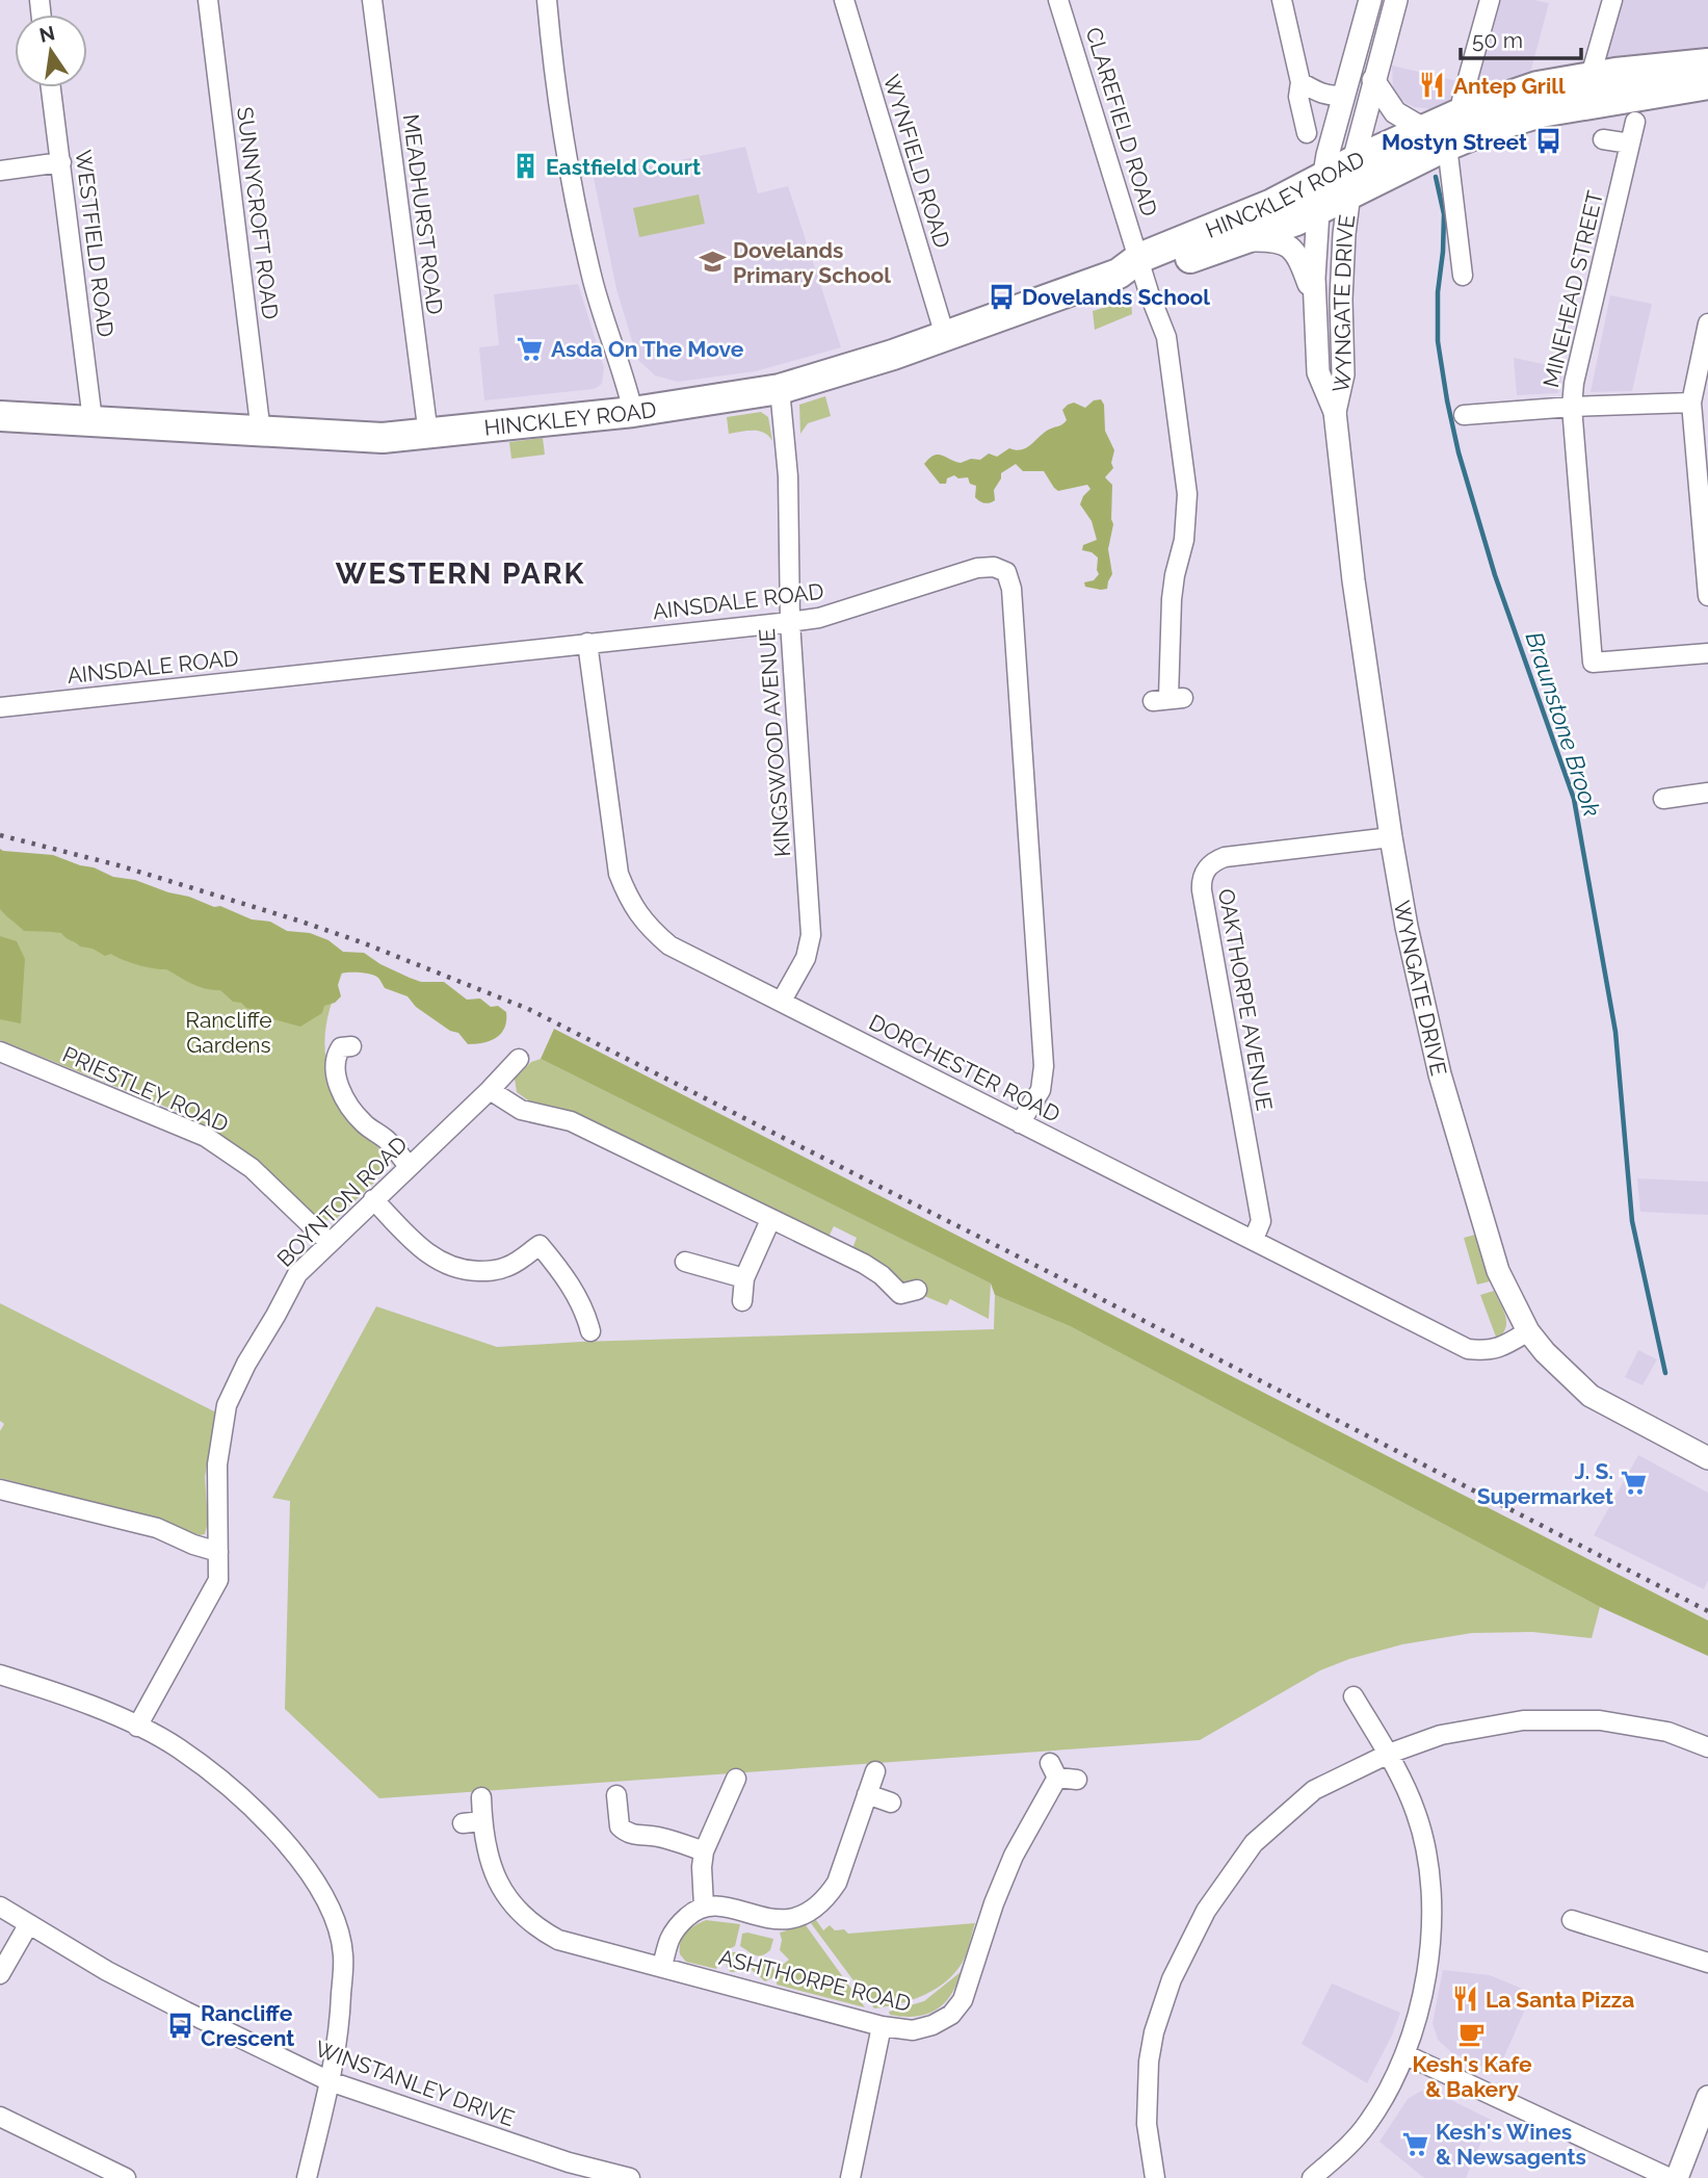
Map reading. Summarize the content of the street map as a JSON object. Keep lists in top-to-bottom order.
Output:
{
  "streets": {
    "main road": ["HINCKLEY ROAD"],
    "street": [
      "CLAREFIELD ROAD",
      "WYNFIELD ROAD",
      "SUNNYCROFT ROAD",
      "MEADHURST ROAD",
      "WESTFIELD ROAD",
      "MINEHEAD STREET",
      "WYNGATE DRIVE",
      "AINSDALE ROAD",
      "KINGSWOOD AVENUE",
      "OAKTHORPE AVENUE",
      "DORCHESTER ROAD",
      "PRIESTLEY ROAD",
      "BOYNTON ROAD",
      "ASHTHORPE ROAD",
      "WINSTANLEY DRIVE"
    ]
  },
  "crossings": [
    ["CLAREFIELD ROAD", "HINCKLEY ROAD"],
    ["WYNFIELD ROAD", "HINCKLEY ROAD"],
    ["HINCKLEY ROAD", "SUNNYCROFT ROAD"],
    ["HINCKLEY ROAD", "MEADHURST ROAD"],
    ["HINCKLEY ROAD", "WESTFIELD ROAD"],
    ["HINCKLEY ROAD", "WYNGATE DRIVE"],
    ["HINCKLEY ROAD", "KINGSWOOD AVENUE"],
    ["WYNGATE DRIVE", "OAKTHORPE AVENUE"],
    ["WYNGATE DRIVE", "DORCHESTER ROAD"],
    ["AINSDALE ROAD", "KINGSWOOD AVENUE"],
    ["AINSDALE ROAD", "DORCHESTER ROAD"],
    ["KINGSWOOD AVENUE", "DORCHESTER ROAD"],
    ["OAKTHORPE AVENUE", "DORCHESTER ROAD"],
    ["PRIESTLEY ROAD", "BOYNTON ROAD"]
  ],
  "districts": ["WESTERN PARK"],
  "water": ["Braunstone Brook"],
  "parks": ["Rancliffe Gardens"],
  "places": {
    "restaurant": ["Antep Grill", "La Santa Pizza"],
    "bus stop": ["Mostyn Street", "Dovelands School", "Rancliffe Crescent"],
    "building": ["Eastfield Court"],
    "school or university": ["Dovelands Primary School"],
    "supermarket": ["Asda On The Move", "J. S. Supermarket", "Kesh's Wines & Newsagents"],
    "cafe": ["Kesh's Kafe & Bakery"]
  },
  "scale_bar": "50 m",
  "north": "top"
}
